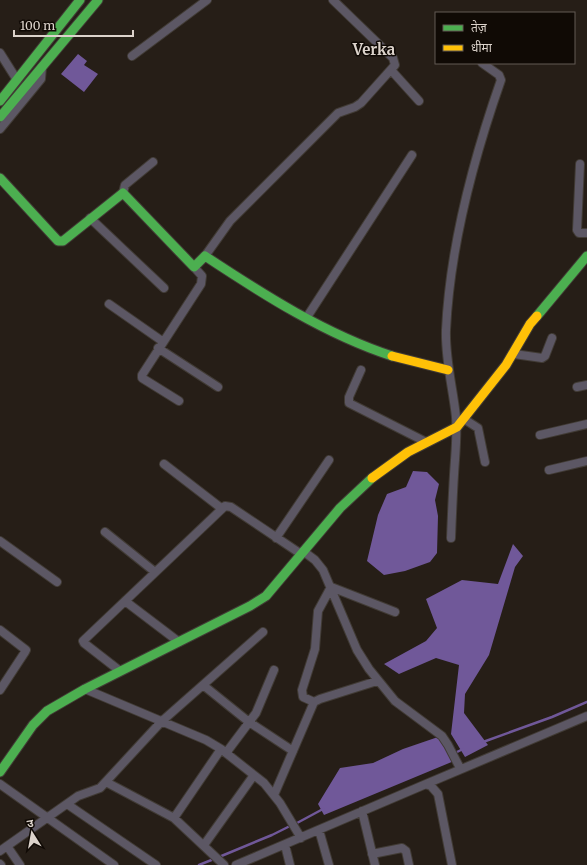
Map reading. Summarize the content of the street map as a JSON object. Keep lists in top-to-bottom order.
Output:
{
  "districts": ["Verka"],
  "legend": ["तेज़", "धीमा"],
  "scale_bar": "100 m",
  "north": "top"
}
